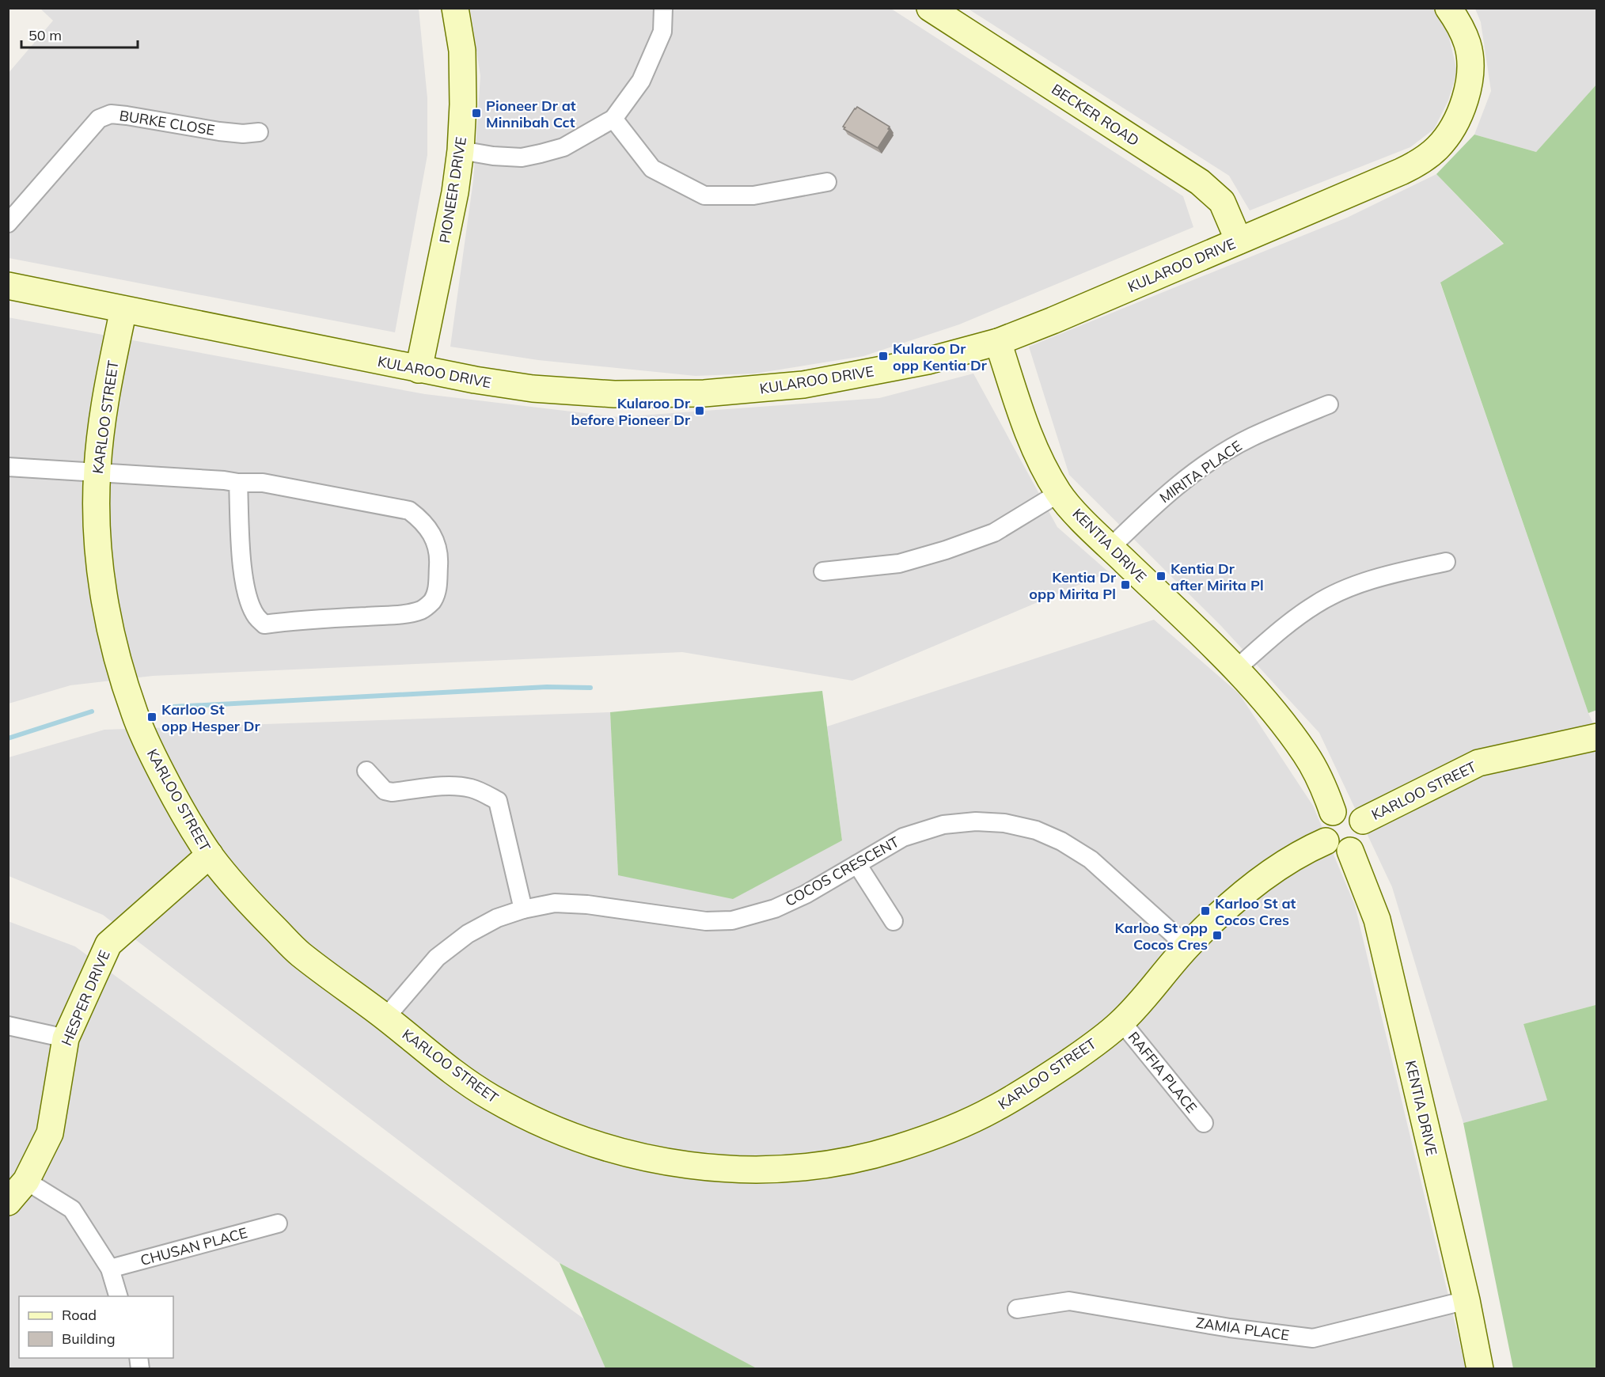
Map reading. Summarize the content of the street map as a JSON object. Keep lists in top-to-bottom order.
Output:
{
  "streets": {
    "street": [
      "BECKER ROAD",
      "BURKE CLOSE",
      "PIONEER DRIVE",
      "KULAROO DRIVE",
      "KARLOO STREET",
      "MIRITA PLACE",
      "KENTIA DRIVE",
      "COCOS CRESCENT",
      "HESPER DRIVE",
      "RAFFIA PLACE",
      "CHUSAN PLACE",
      "ZAMIA PLACE"
    ]
  },
  "crossings": [
    ["BECKER ROAD", "KULAROO DRIVE"],
    ["PIONEER DRIVE", "KULAROO DRIVE"],
    ["KULAROO DRIVE", "KARLOO STREET"],
    ["KULAROO DRIVE", "KENTIA DRIVE"],
    ["KARLOO STREET", "KENTIA DRIVE"],
    ["KARLOO STREET", "COCOS CRESCENT"],
    ["KARLOO STREET", "HESPER DRIVE"],
    ["KARLOO STREET", "RAFFIA PLACE"],
    ["MIRITA PLACE", "KENTIA DRIVE"],
    ["KENTIA DRIVE", "ZAMIA PLACE"]
  ],
  "places": {
    "transit": [
      "Pioneer Dr at Minnibah Cct",
      "Kularoo Dr opp Kentia Dr",
      "Kularoo Dr before Pioneer Dr",
      "Kentia Dr after Mirita Pl",
      "Kentia Dr opp Mirita Pl",
      "Karloo St opp Hesper Dr",
      "Karloo St at Cocos Cres",
      "Karloo St opp Cocos Cres"
    ]
  },
  "legend": ["Road", "Building"],
  "scale_bar": "50 m"
}
